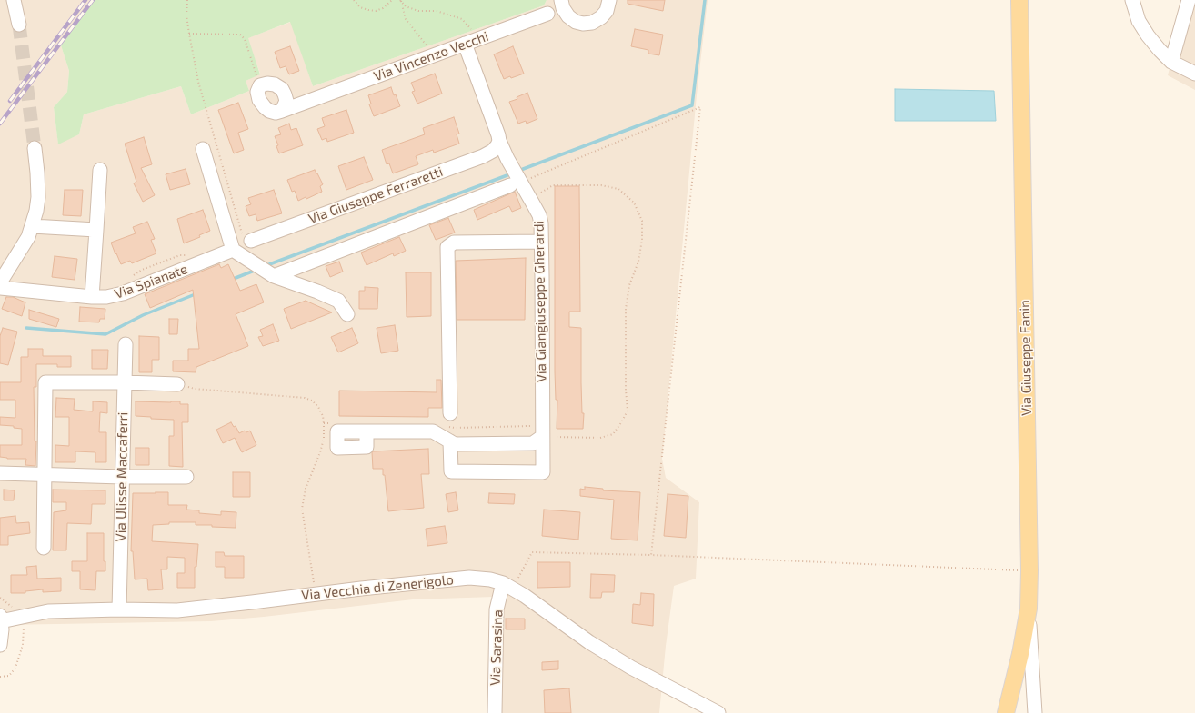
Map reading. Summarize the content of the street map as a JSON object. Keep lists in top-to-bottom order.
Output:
{
  "streets": {
    "main road": ["Via Giuseppe Fanin"],
    "street": [
      "Via Vincenzo Vecchi",
      "Via Giuseppe Ferraretti",
      "Via Spianate",
      "Via Giangiuseppe Gherardi",
      "Via Ulisse Maccaferri",
      "Via Vecchia di Zenerigolo",
      "Via Sarasina"
    ]
  },
  "crossings": [
    ["Via Vincenzo Vecchi", "Via Giangiuseppe Gherardi"],
    ["Via Giuseppe Ferraretti", "Via Giangiuseppe Gherardi"],
    ["Via Ulisse Maccaferri", "Via Vecchia di Zenerigolo"],
    ["Via Vecchia di Zenerigolo", "Via Sarasina"]
  ]
}
